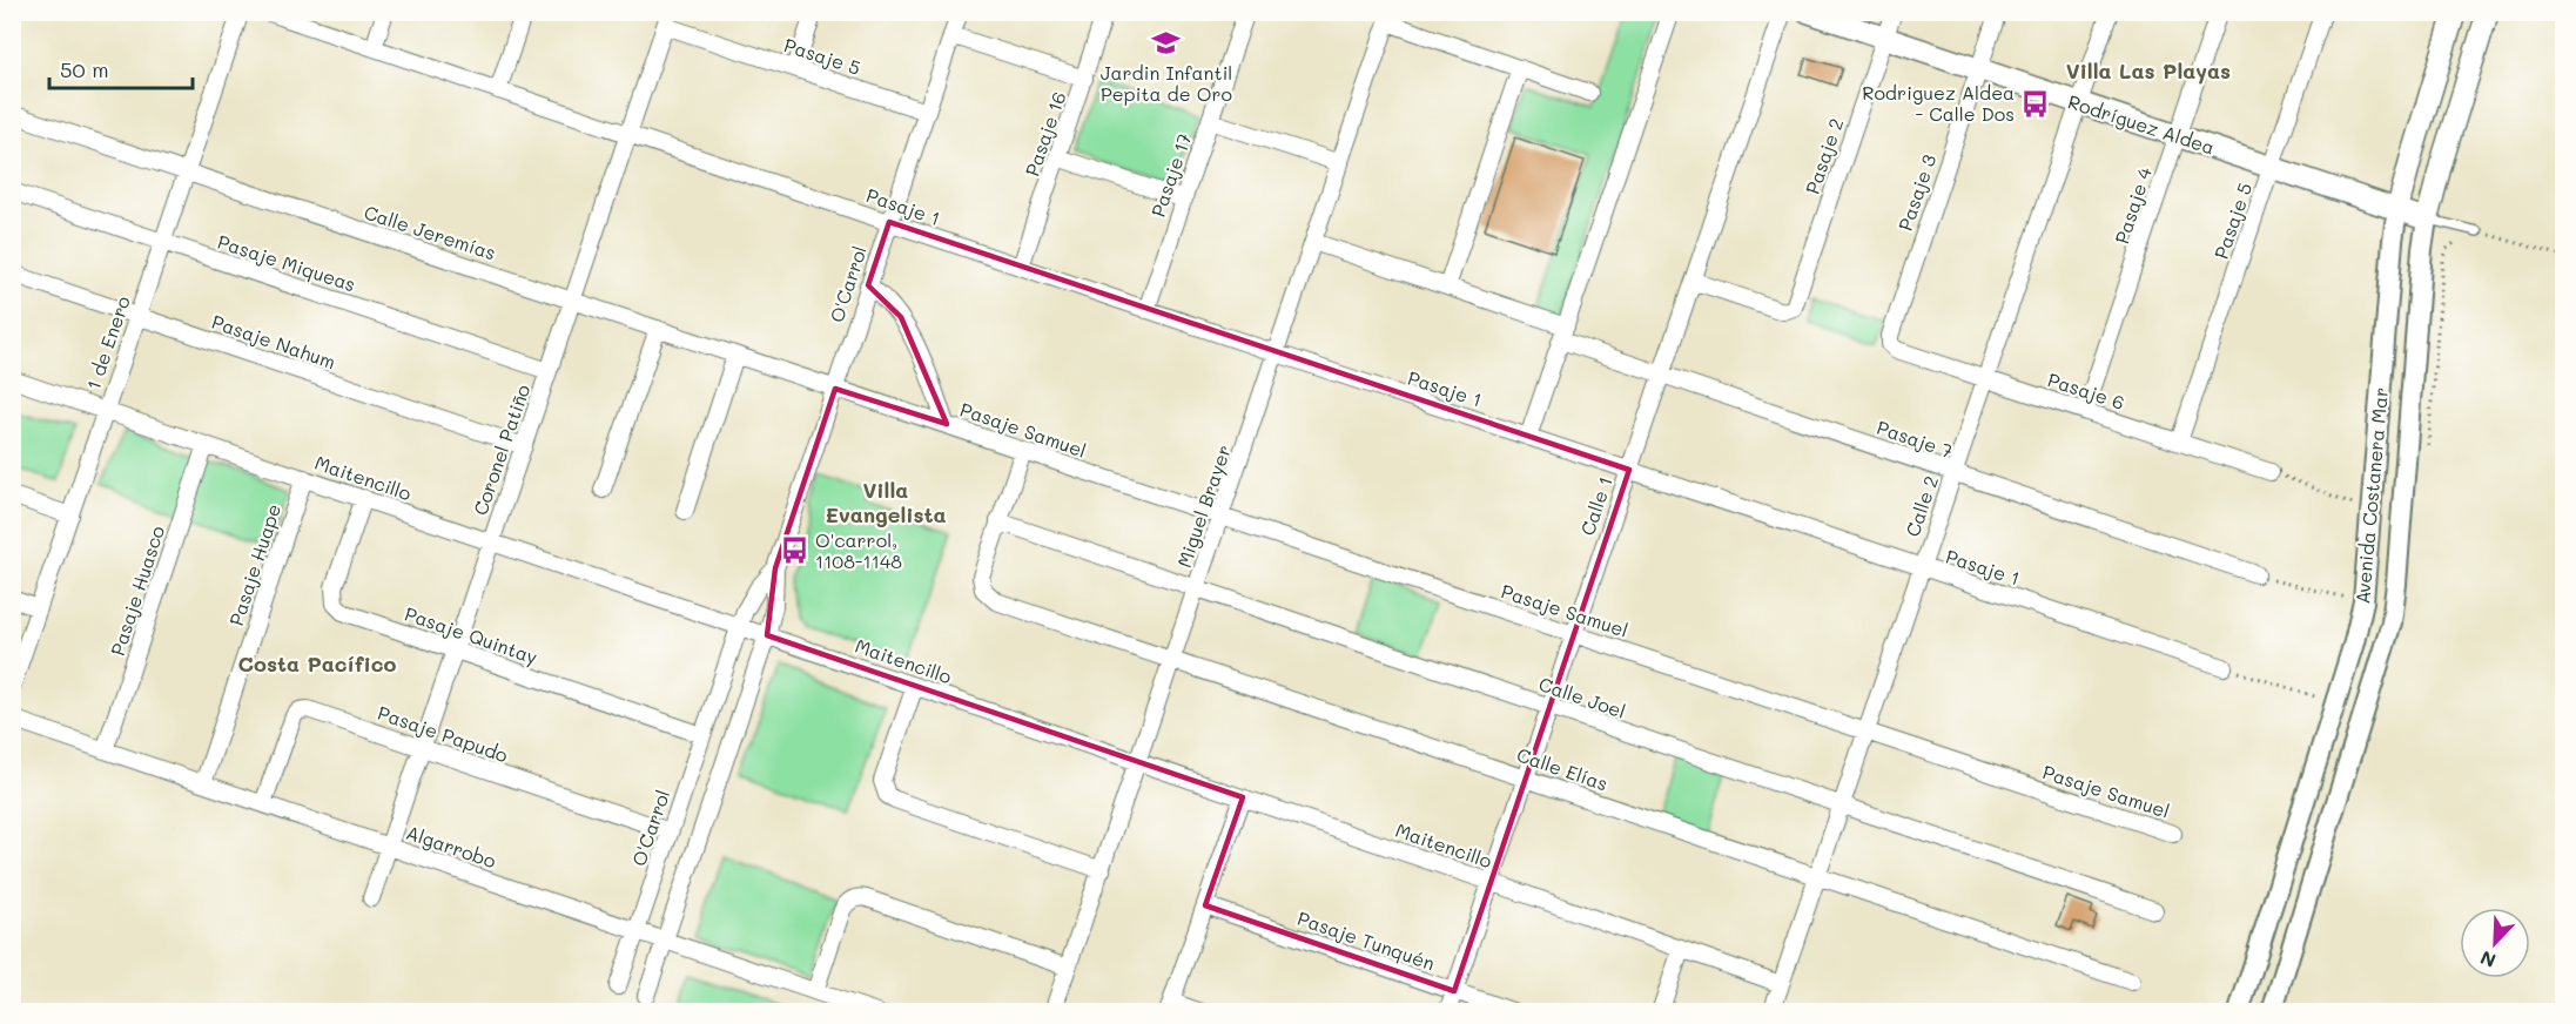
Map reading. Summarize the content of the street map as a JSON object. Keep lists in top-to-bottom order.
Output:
{
  "streets": {
    "main road": ["Rodríguez Aldea", "Avenida Costanera Mar"],
    "street": [
      "Pasaje 5",
      "Pasaje 16",
      "Pasaje 2",
      "Pasaje 17",
      "Pasaje 3",
      "Pasaje 4",
      "Pasaje 1",
      "Calle Jeremías",
      "Pasaje Miqueas",
      "O'Carrol",
      "Pasaje Nahum",
      "1 de Enero",
      "Pasaje 6",
      "Pasaje Samuel",
      "Pasaje 7",
      "Coronel Patiño",
      "Maitencillo",
      "Miguel Brayer",
      "Calle 1",
      "Calle 2",
      "Pasaje Huape",
      "Pasaje Huasco",
      "Pasaje Quintay",
      "Calle Joel",
      "Pasaje Papudo",
      "Calle Elías",
      "Algarrobo",
      "Pasaje Tunquén"
    ]
  },
  "crossings": [
    ["Pasaje 5", "Rodríguez Aldea"],
    ["Pasaje 5", "O'Carrol"],
    ["Pasaje 5", "Pasaje 6"],
    ["Pasaje 5", "Coronel Patiño"],
    ["Rodríguez Aldea", "Pasaje 2"],
    ["Rodríguez Aldea", "Pasaje 3"],
    ["Rodríguez Aldea", "Pasaje 4"],
    ["Rodríguez Aldea", "Avenida Costanera Mar"],
    ["Rodríguez Aldea", "Calle 2"],
    ["Pasaje 16", "Pasaje 1"],
    ["Pasaje 2", "Calle 1"],
    ["Pasaje 17", "Pasaje 1"],
    ["Pasaje 3", "Pasaje 6"],
    ["Pasaje 4", "Pasaje 6"],
    ["Pasaje 1", "O'Carrol"],
    ["Pasaje 1", "Coronel Patiño"],
    ["Pasaje 1", "Miguel Brayer"],
    ["Pasaje 1", "Calle 1"],
    ["Pasaje 1", "Calle 2"],
    ["Calle Jeremías", "O'Carrol"],
    ["Calle Jeremías", "1 de Enero"],
    ["Calle Jeremías", "Pasaje Samuel"],
    ["Calle Jeremías", "Coronel Patiño"],
    ["Pasaje Miqueas", "1 de Enero"],
    ["Pasaje Miqueas", "Coronel Patiño"],
    ["O'Carrol", "Pasaje Samuel"],
    ["O'Carrol", "Maitencillo"],
    ["O'Carrol", "Pasaje Quintay"],
    ["O'Carrol", "Pasaje Papudo"],
    ["O'Carrol", "Algarrobo"],
    ["Pasaje Nahum", "1 de Enero"],
    ["Pasaje Nahum", "Coronel Patiño"],
    ["1 de Enero", "Maitencillo"],
    ["Pasaje 6", "Calle 2"],
    ["Pasaje Samuel", "Miguel Brayer"],
    ["Pasaje Samuel", "Calle 1"],
    ["Pasaje Samuel", "Calle 2"],
    ["Pasaje 7", "Calle 1"],
    ["Pasaje 7", "Calle 2"],
    ["Coronel Patiño", "Maitencillo"],
    ["Coronel Patiño", "Pasaje Quintay"],
    ["Coronel Patiño", "Pasaje Papudo"],
    ["Coronel Patiño", "Algarrobo"],
    ["Maitencillo", "Miguel Brayer"],
    ["Maitencillo", "Calle 1"],
    ["Maitencillo", "Calle 2"],
    ["Maitencillo", "Pasaje Huape"],
    ["Maitencillo", "Pasaje Huasco"],
    ["Maitencillo", "Pasaje Quintay"],
    ["Miguel Brayer", "Calle Joel"],
    ["Miguel Brayer", "Calle Elías"],
    ["Calle 1", "Calle Joel"],
    ["Calle 1", "Calle Elías"],
    ["Calle 1", "Pasaje Tunquén"],
    ["Calle 2", "Calle Joel"],
    ["Calle 2", "Calle Elías"],
    ["Pasaje Huape", "Algarrobo"],
    ["Pasaje Huasco", "Algarrobo"],
    ["Calle Joel", "Calle Elías"],
    ["Pasaje Papudo", "Algarrobo"]
  ],
  "districts": ["Villa Las Playas", "Villa Evangelista", "Costa Pacífico"],
  "places": {
    "school or university": ["Jardin Infantil Pepita de Oro"],
    "bus stop": ["Rodriguez Aldea - Calle Dos", "O'carrol, 1108-1148"]
  },
  "scale_bar": "50 m",
  "north": "bottom left"
}
